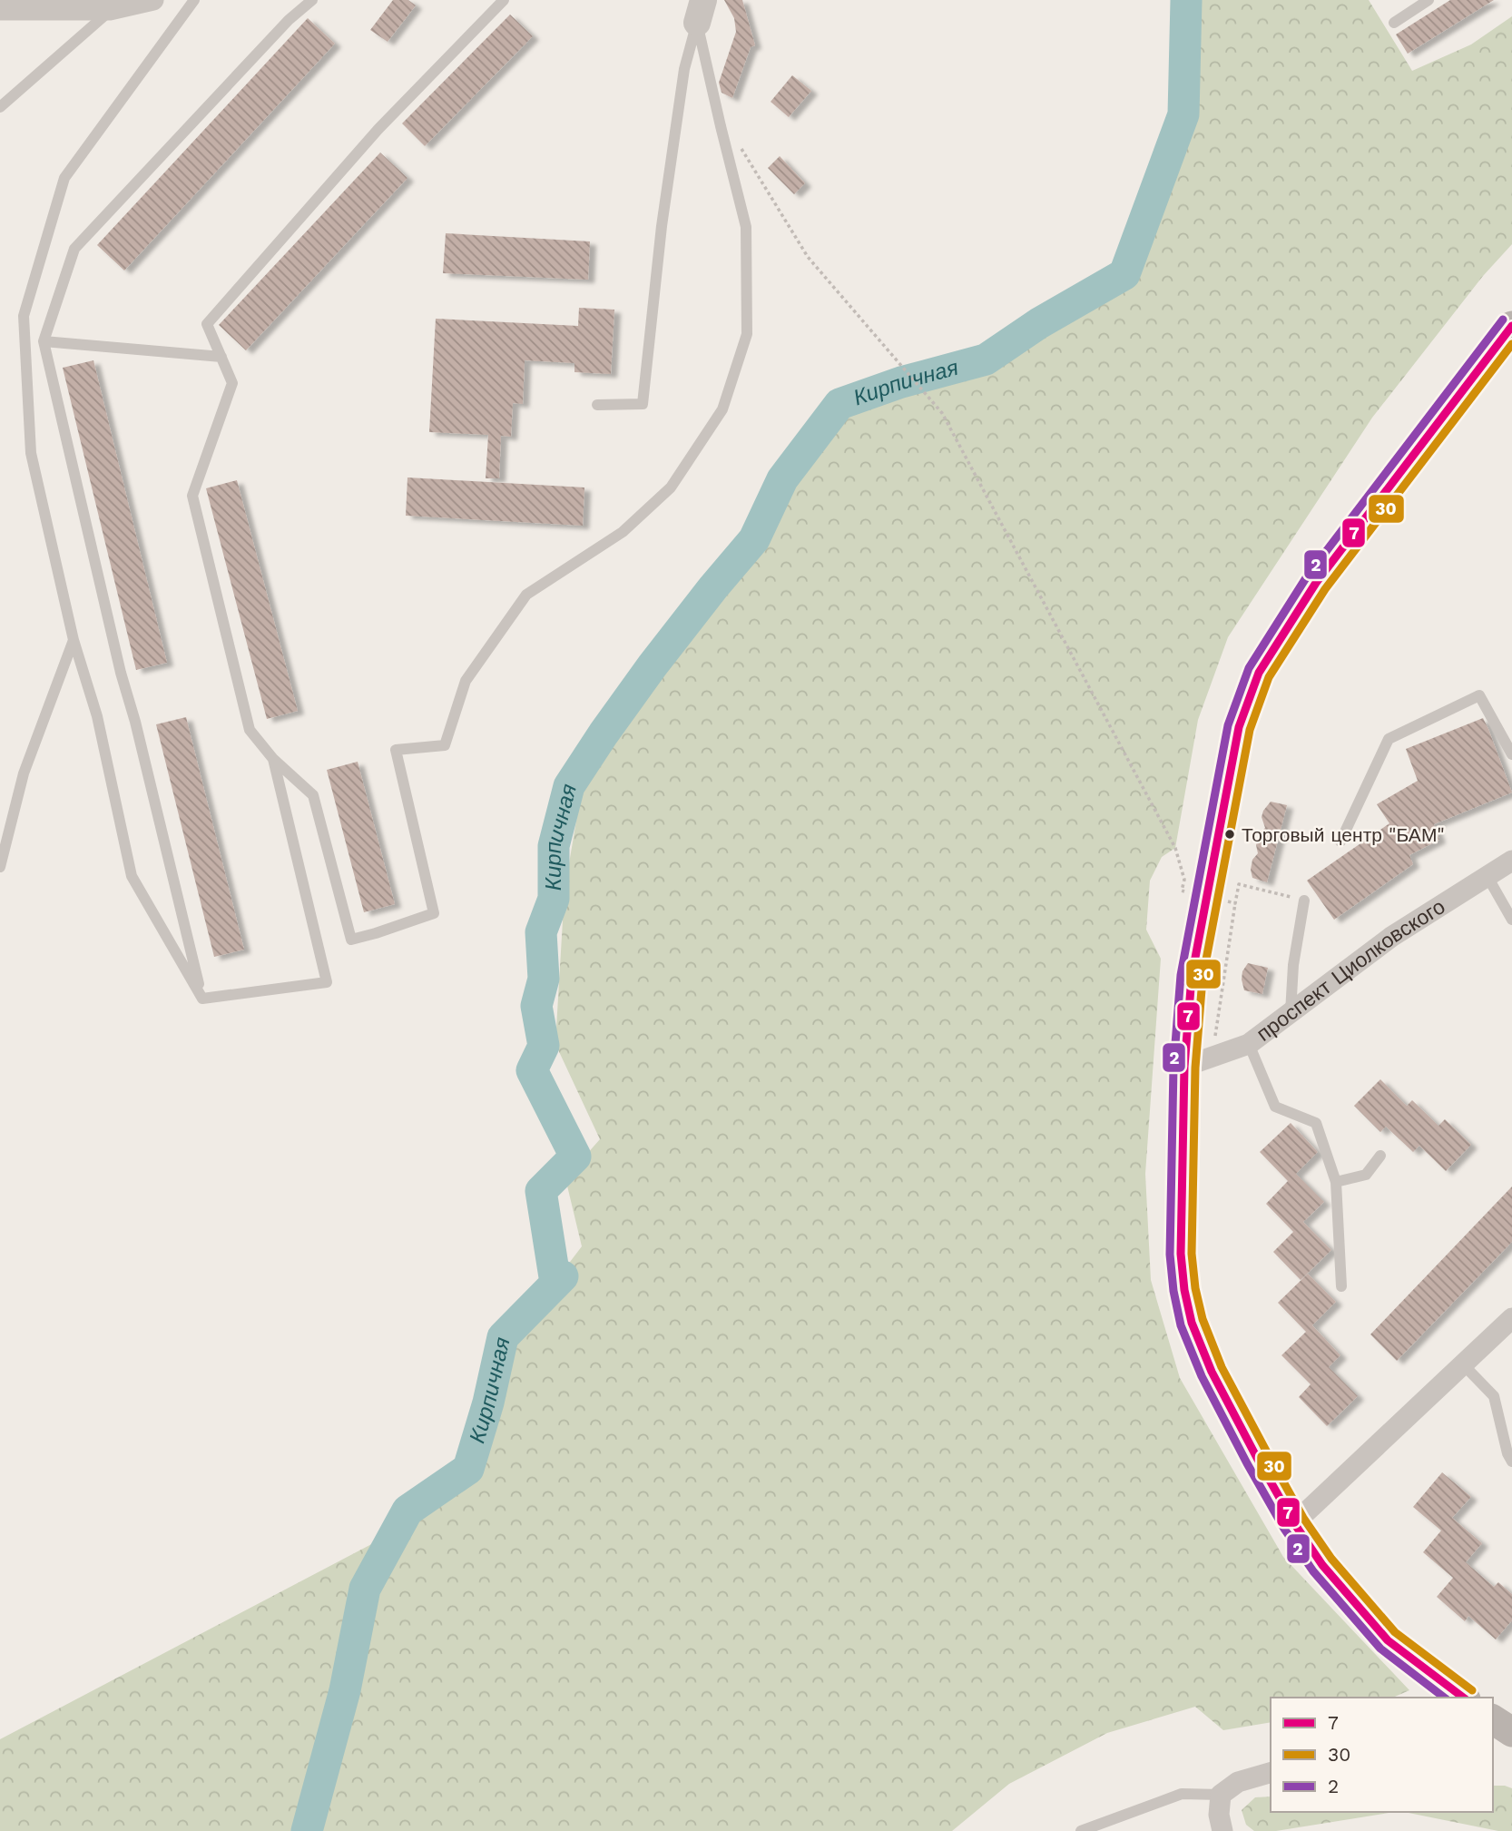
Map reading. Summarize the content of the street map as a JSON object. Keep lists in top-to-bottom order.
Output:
{
  "streets": {
    "street": ["проспект Циолковского"]
  },
  "water": ["Кирпичная"],
  "places": ["Торговый центр \"БАМ\""],
  "lines": ["transit line 2", "transit line 7", "transit line 30"],
  "legend": ["7", "30", "2"]
}
